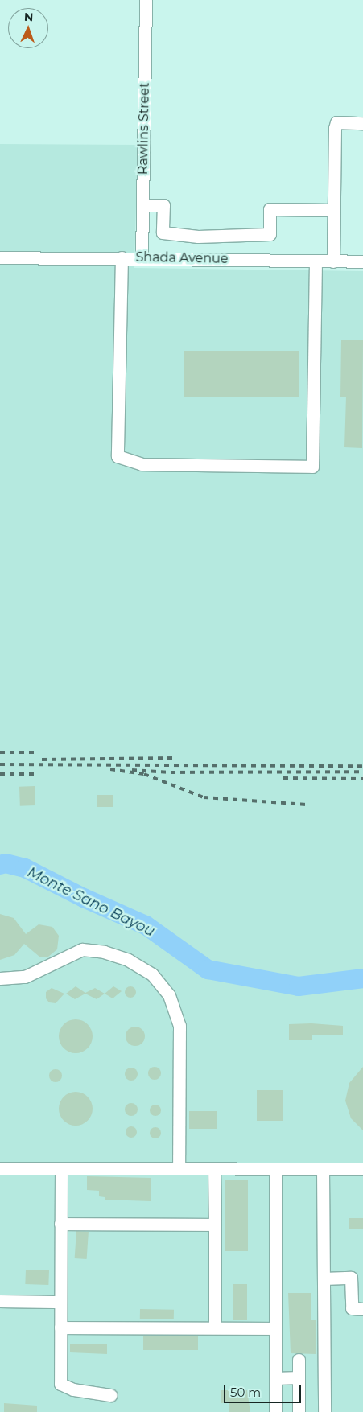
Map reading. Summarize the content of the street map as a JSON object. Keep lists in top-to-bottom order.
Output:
{
  "streets": {
    "street": ["Rawlins Street", "Shada Avenue"]
  },
  "crossings": [
    ["Rawlins Street", "Shada Avenue"]
  ],
  "water": ["Monte Sano Bayou"],
  "scale_bar": "50 m",
  "north": "top"
}
